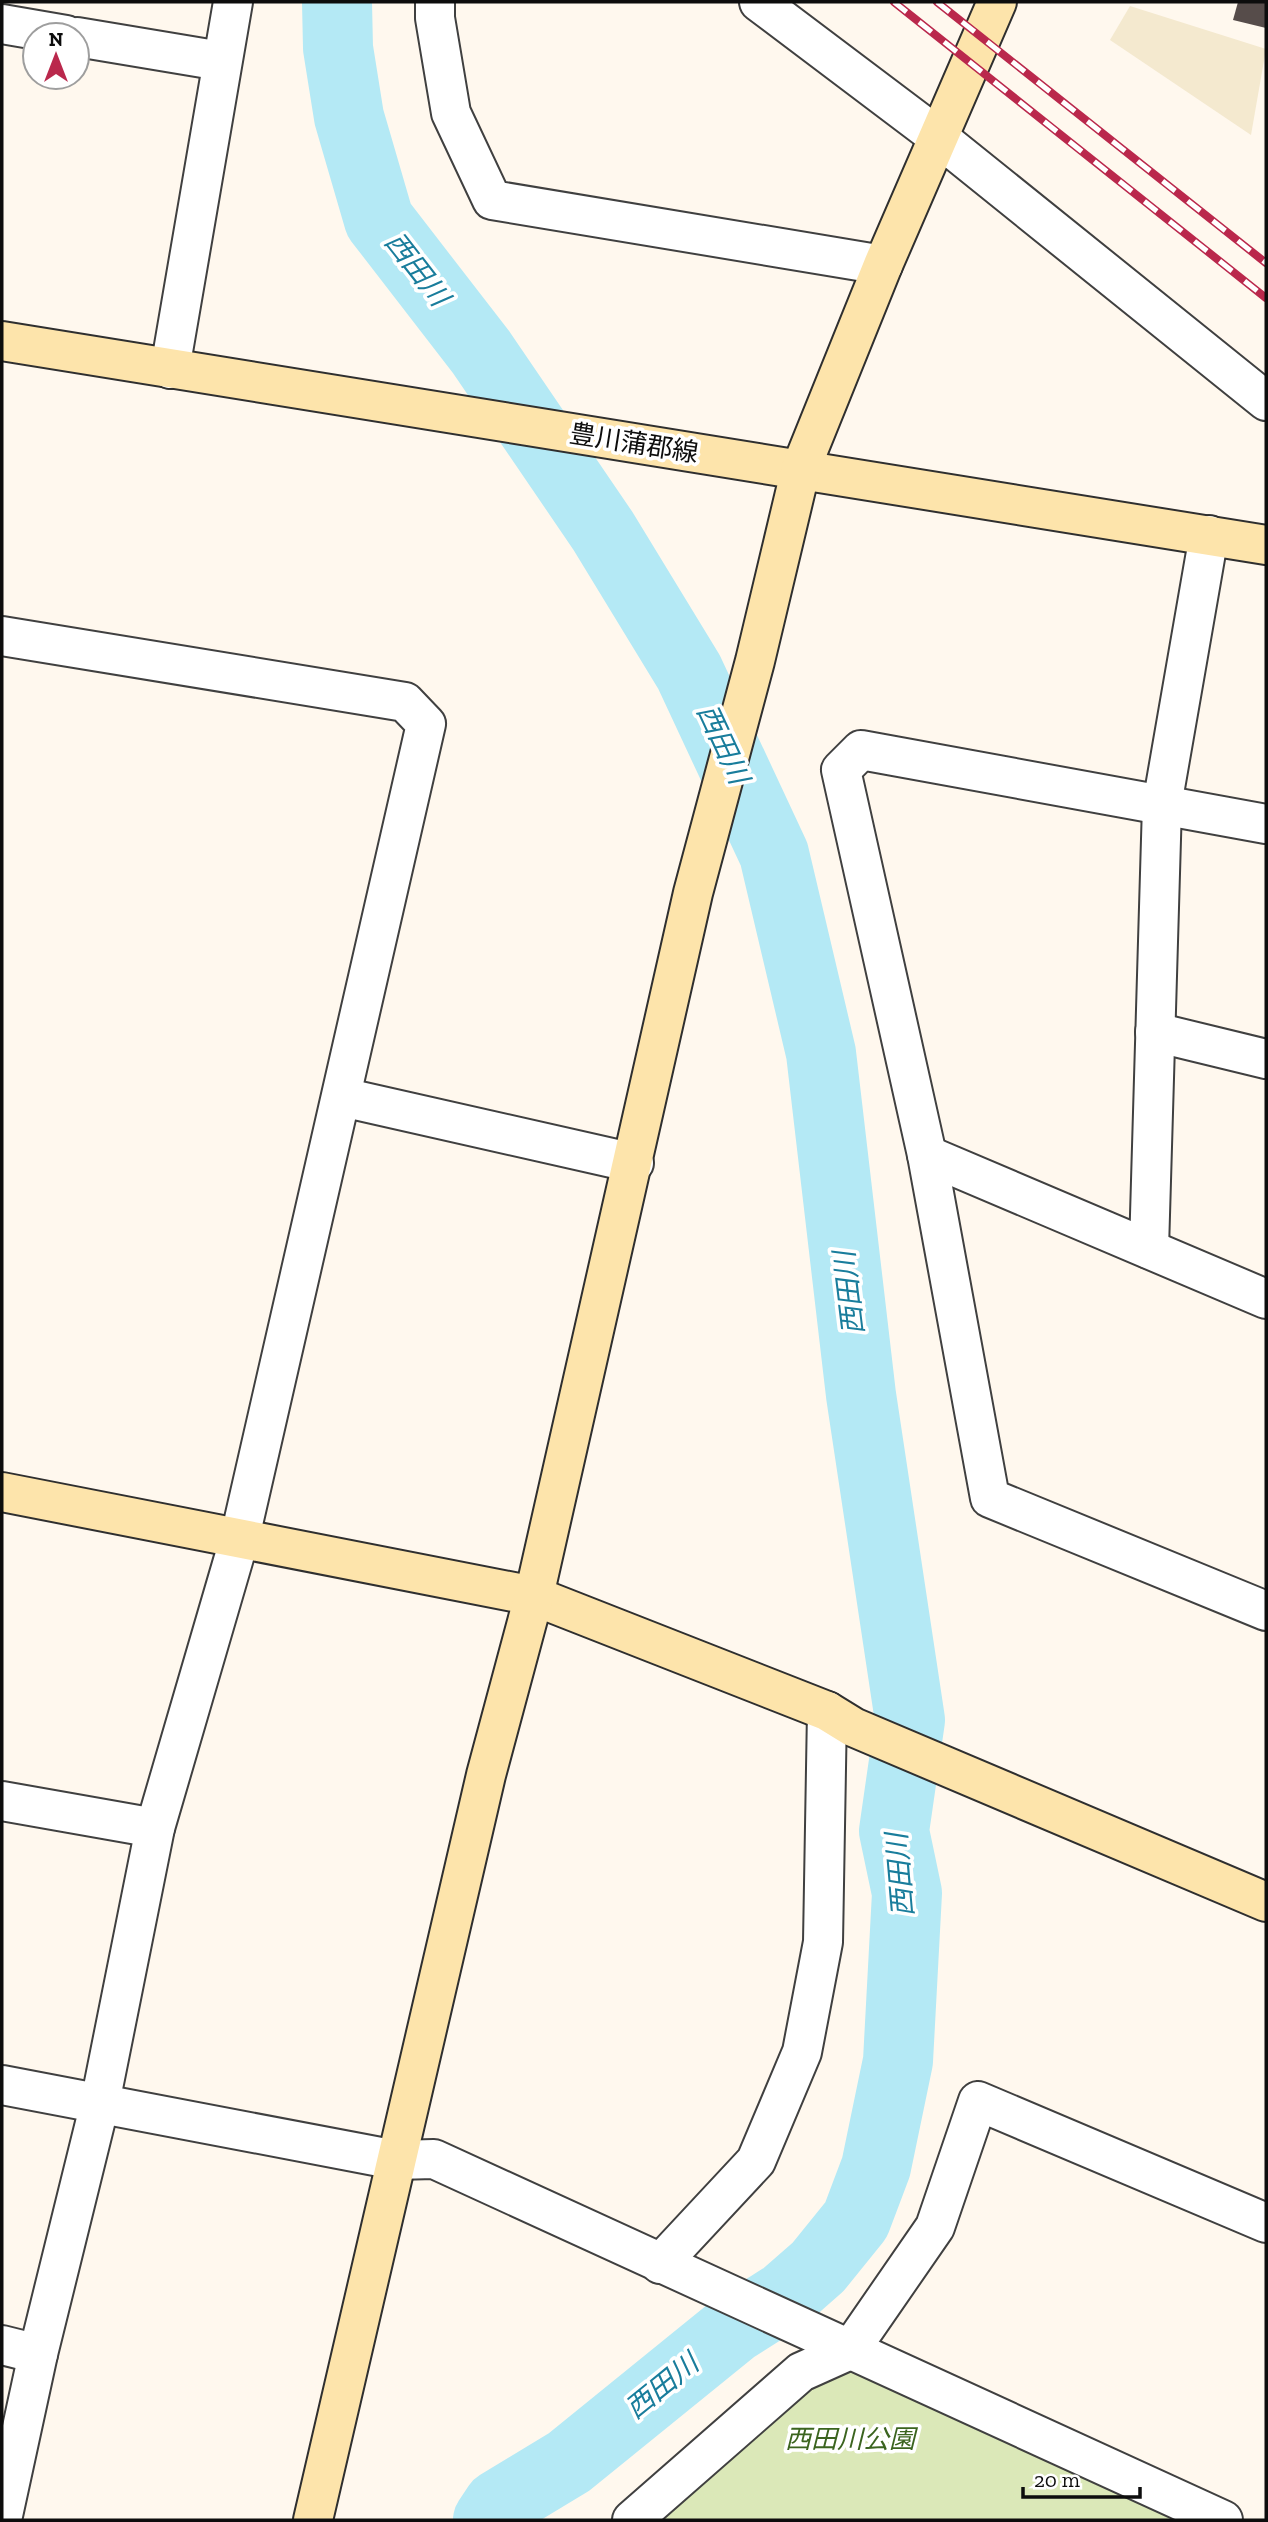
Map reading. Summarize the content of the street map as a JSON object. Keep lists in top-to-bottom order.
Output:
{
  "streets": {
    "street": ["豊川蒲郡線"]
  },
  "water": ["西田川"],
  "parks": ["西田川公園"],
  "scale_bar": "20 m",
  "north": "top"
}
